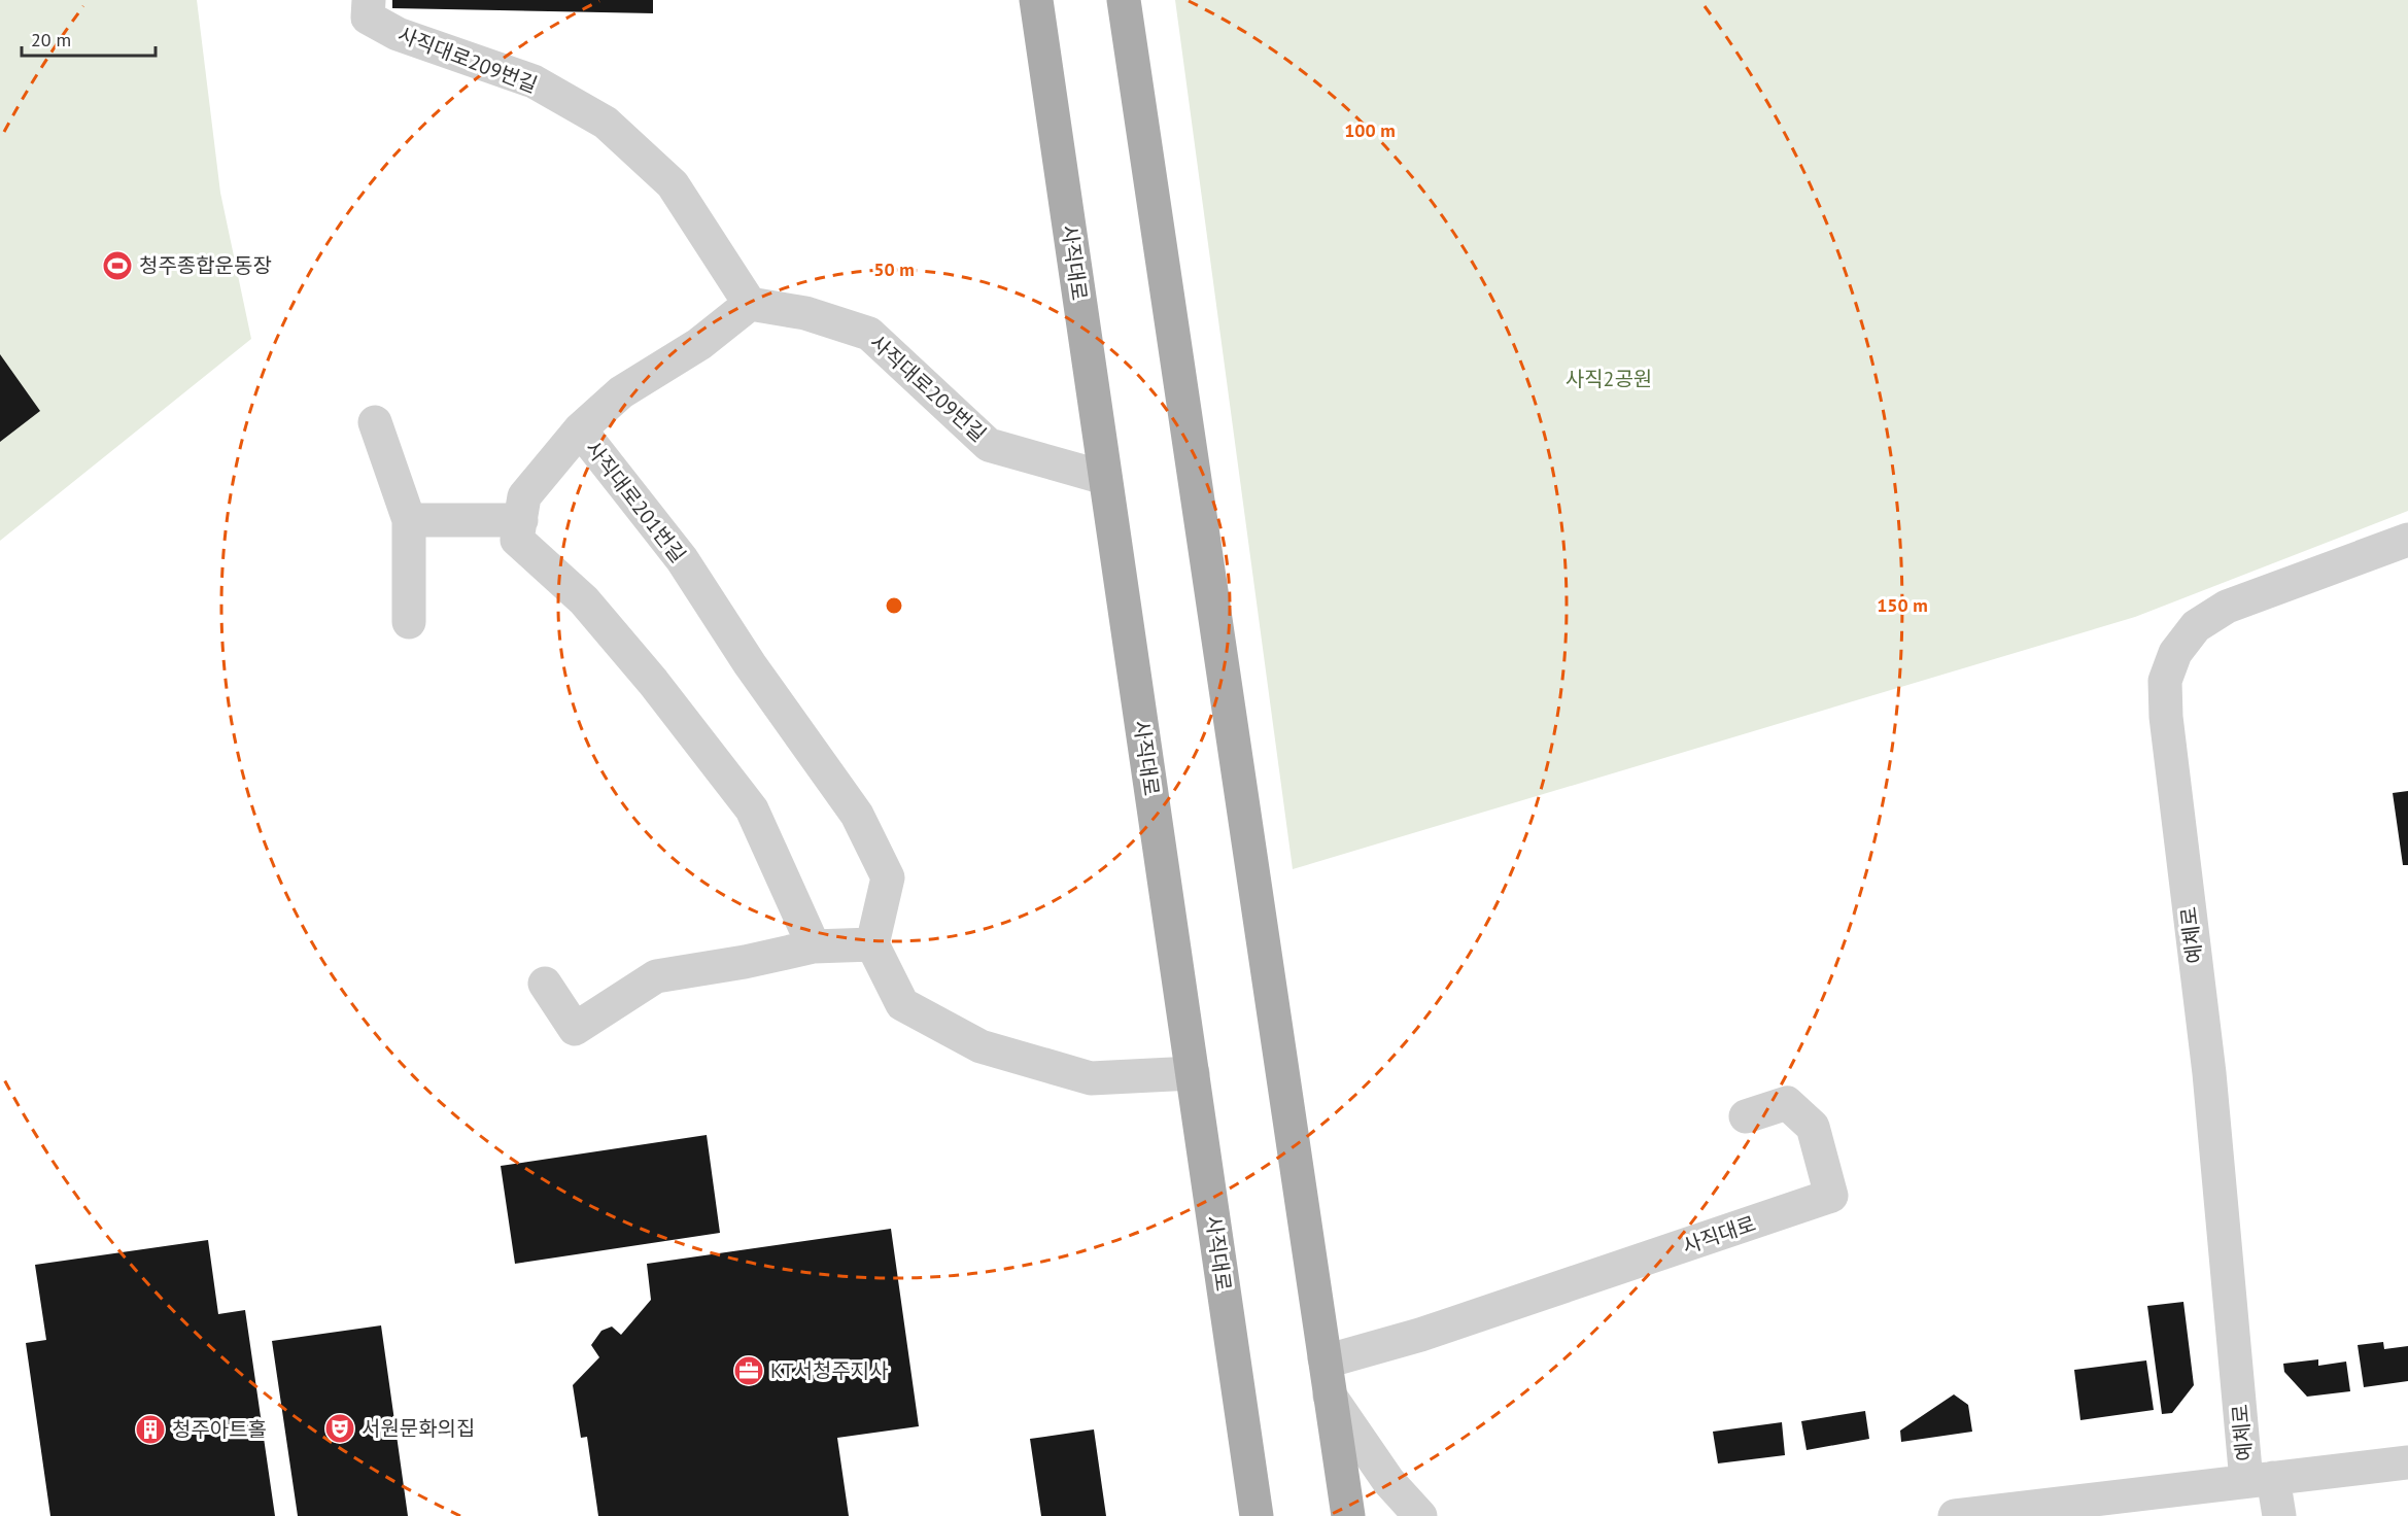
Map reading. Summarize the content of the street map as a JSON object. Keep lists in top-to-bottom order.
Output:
{
  "streets": {
    "main road": ["사직대로"],
    "street": ["사직대로209번길", "사직대로201번길", "예체로"]
  },
  "crossings": [
    ["사직대로209번길", "사직대로"]
  ],
  "parks": ["사직2공원"],
  "places": {
    "sports": ["청주종합운동장"],
    "office": ["KT서청주지사"],
    "theatre": ["서원문화의집"],
    "building": ["청주아트홀"]
  },
  "scale_bar": "20 m",
  "rings": ["100 m", "50 m", "150 m"]
}
